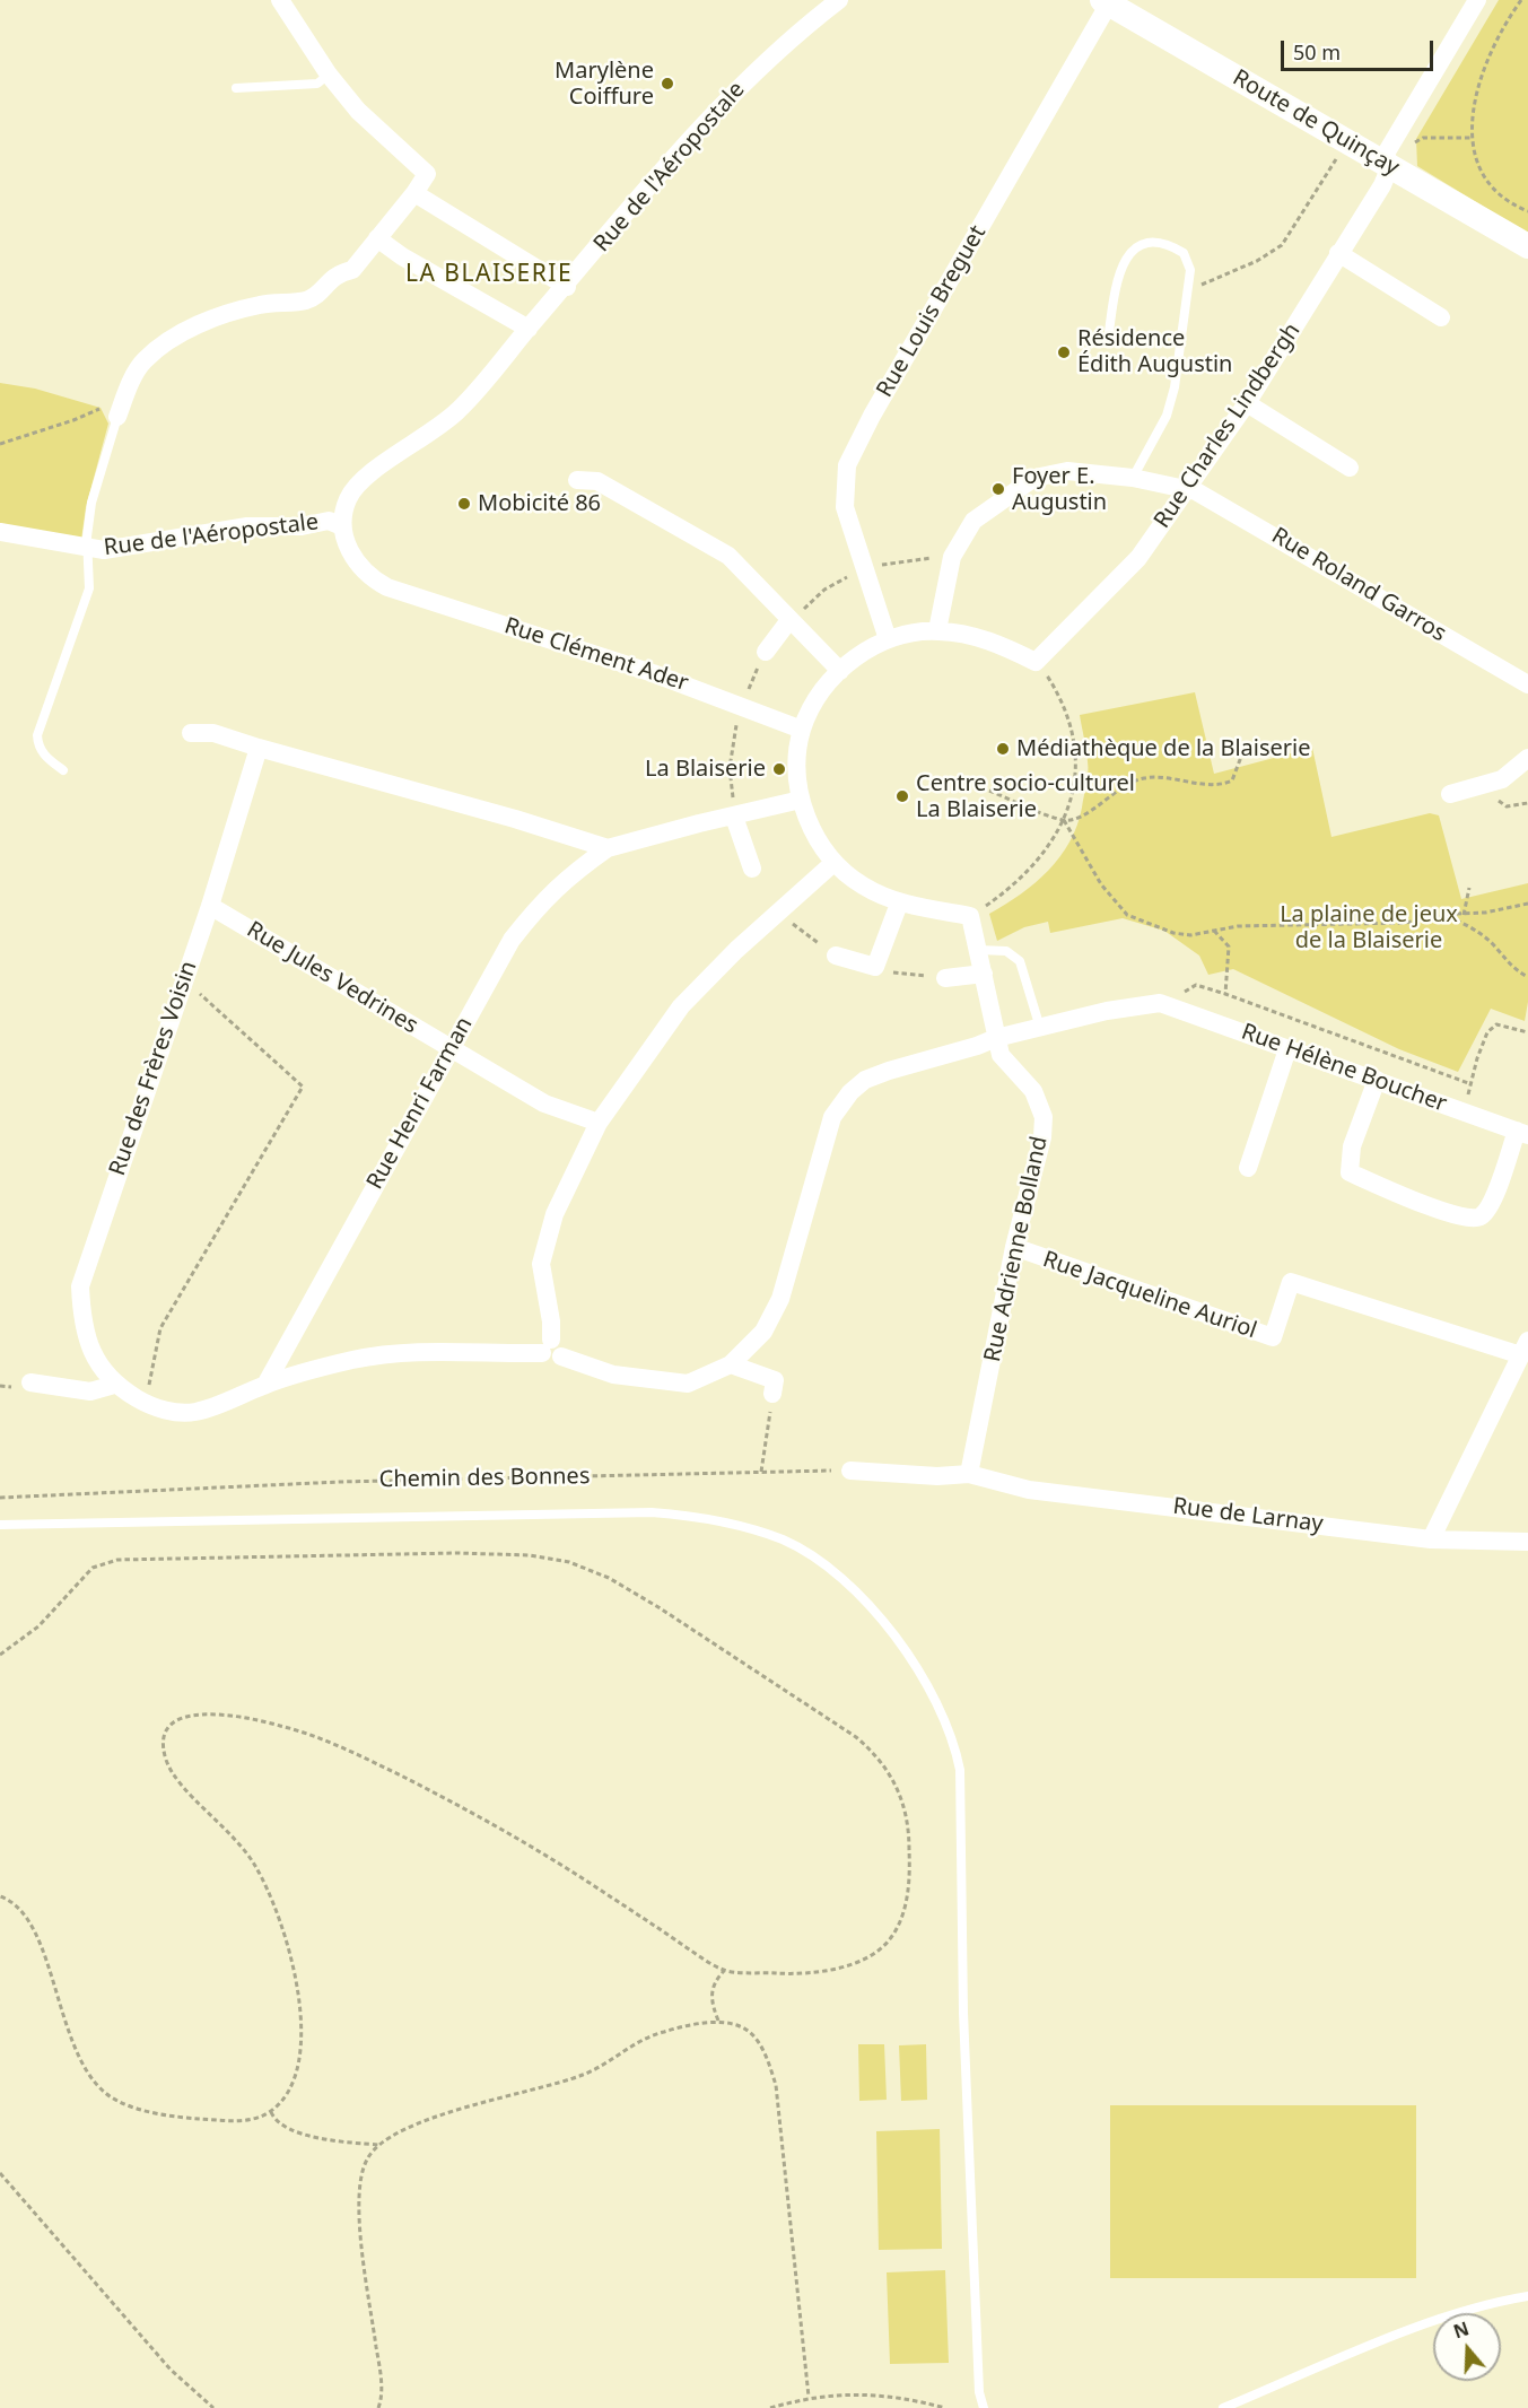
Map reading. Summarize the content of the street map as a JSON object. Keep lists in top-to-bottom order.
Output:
{
  "streets": {
    "street": [
      "Route de Quinçay",
      "Rue de l'Aéropostale",
      "Rue Louis Breguet",
      "Rue Charles Lindbergh",
      "Rue Roland Garros",
      "Rue Clément Ader",
      "Rue Jules Vedrines",
      "Rue des Frères Voisin",
      "Rue Hélène Boucher",
      "Rue Henri Farman",
      "Rue Adrienne Bolland",
      "Rue Jacqueline Auriol",
      "Rue de Larnay"
    ],
    "path": ["Chemin des Bonnes"]
  },
  "crossings": [
    ["Route de Quinçay", "Rue Louis Breguet"],
    ["Route de Quinçay", "Rue Charles Lindbergh"],
    ["Rue de l'Aéropostale", "Rue Clément Ader"],
    ["Rue Charles Lindbergh", "Rue Roland Garros"],
    ["Rue Jules Vedrines", "Rue des Frères Voisin"],
    ["Rue Jules Vedrines", "Rue Henri Farman"],
    ["Rue des Frères Voisin", "Rue Hélène Boucher"],
    ["Rue des Frères Voisin", "Rue Henri Farman"],
    ["Rue des Frères Voisin", "Rue Adrienne Bolland"],
    ["Rue Adrienne Bolland", "Rue Jacqueline Auriol"],
    ["Rue Adrienne Bolland", "Rue de Larnay"]
  ],
  "districts": ["LA BLAISERIE"],
  "parks": ["La plaine de jeux de la Blaiserie"],
  "places": [
    "Marylène Coiffure",
    "Résidence Édith Augustin",
    "Foyer E. Augustin",
    "Mobicité 86",
    "Médiathèque de la Blaiserie",
    "La Blaiserie",
    "Centre socio-culturel La Blaiserie"
  ],
  "scale_bar": "50 m",
  "north": "top"
}
